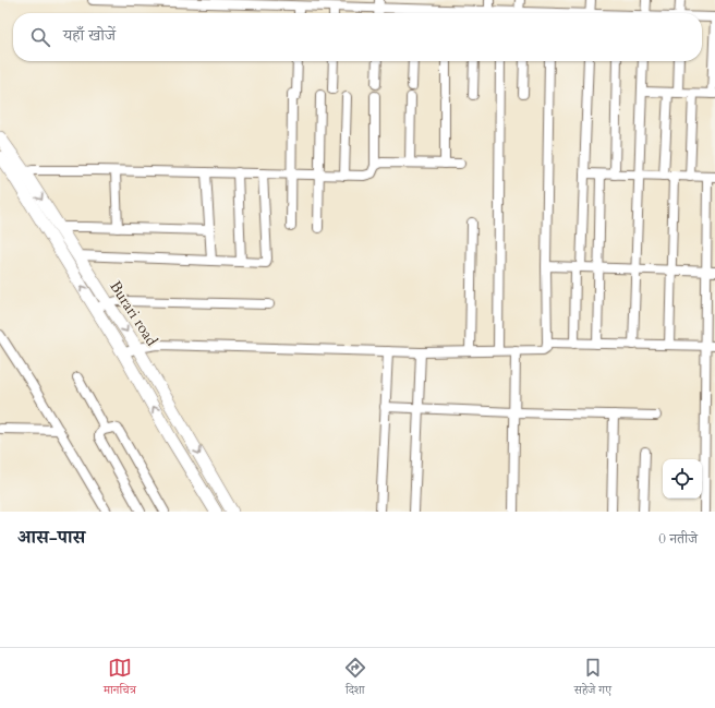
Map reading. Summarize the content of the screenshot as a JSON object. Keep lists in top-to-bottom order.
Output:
{
  "streets": {
    "main road": ["Burari road"]
  },
  "page": {
    "search": "यहाँ खोजें",
    "heading": ["आस-पास", "0 नतीजे"],
    "nav": ["मानचित्र", "दिशा", "सहेजे गए"]
  }
}
